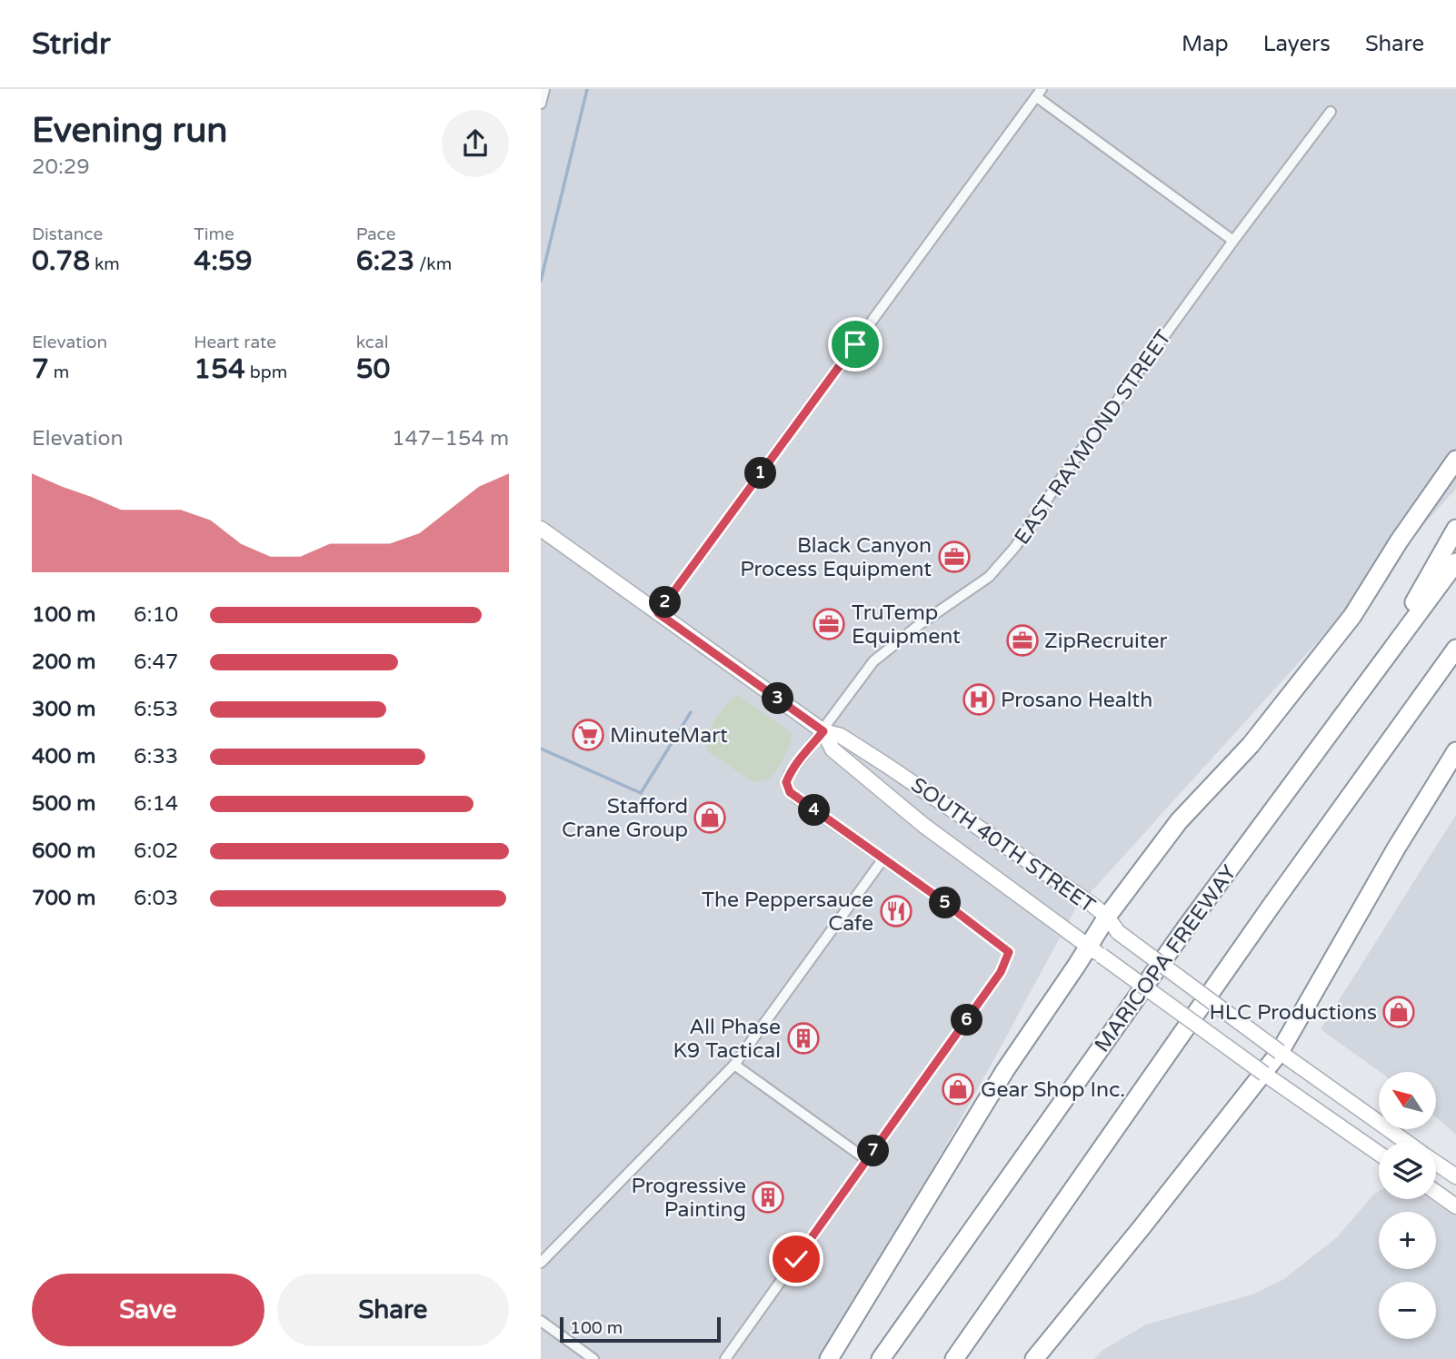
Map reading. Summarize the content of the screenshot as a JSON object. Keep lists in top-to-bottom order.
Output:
{
  "streets": {
    "highway": ["MARICOPA FREEWAY"],
    "main road": ["SOUTH 40TH STREET"],
    "street": ["EAST RAYMOND STREET"]
  },
  "crossings": [
    ["EAST RAYMOND STREET", "SOUTH 40TH STREET"]
  ],
  "places": {
    "office": ["Black Canyon Process Equipment", "TruTemp Equipment", "ZipRecruiter"],
    "hospital": ["Prosano Health"],
    "supermarket": ["MinuteMart"],
    "shop": ["Stafford Crane Group", "HLC Productions", "Gear Shop Inc."],
    "restaurant": ["The Peppersauce Cafe"],
    "building": ["All Phase K9 Tactical", "Progressive Painting"]
  },
  "scale_bar": "100 m",
  "north": "top left",
  "page": {
    "header": "Stridr",
    "nav": ["Map", "Layers", "Share"],
    "heading": ["Evening run", "20:29"],
    "stats": [
      ["Distance", "0.78 km"],
      ["Time", "4:59"],
      ["Pace", "6:23 /km"],
      ["Elevation", "7 m"],
      ["Heart rate", "154 bpm"],
      ["kcal", "50"]
    ],
    "chart": ["Elevation", "147–154 m"],
    "pins": [
      "1",
      "2",
      "3",
      "4",
      "5",
      "6",
      "7"
    ],
    "list": [
      {
        "name": "100 m",
        "note": "6:10"
      },
      {
        "name": "200 m",
        "note": "6:47"
      },
      {
        "name": "300 m",
        "note": "6:53"
      },
      {
        "name": "400 m",
        "note": "6:33"
      },
      {
        "name": "500 m",
        "note": "6:14"
      },
      {
        "name": "600 m",
        "note": "6:02"
      },
      {
        "name": "700 m",
        "note": "6:03"
      }
    ],
    "map_buttons": ["+", "−"],
    "buttons": ["Save", "Share"],
    "scale": "100 m"
  }
}
